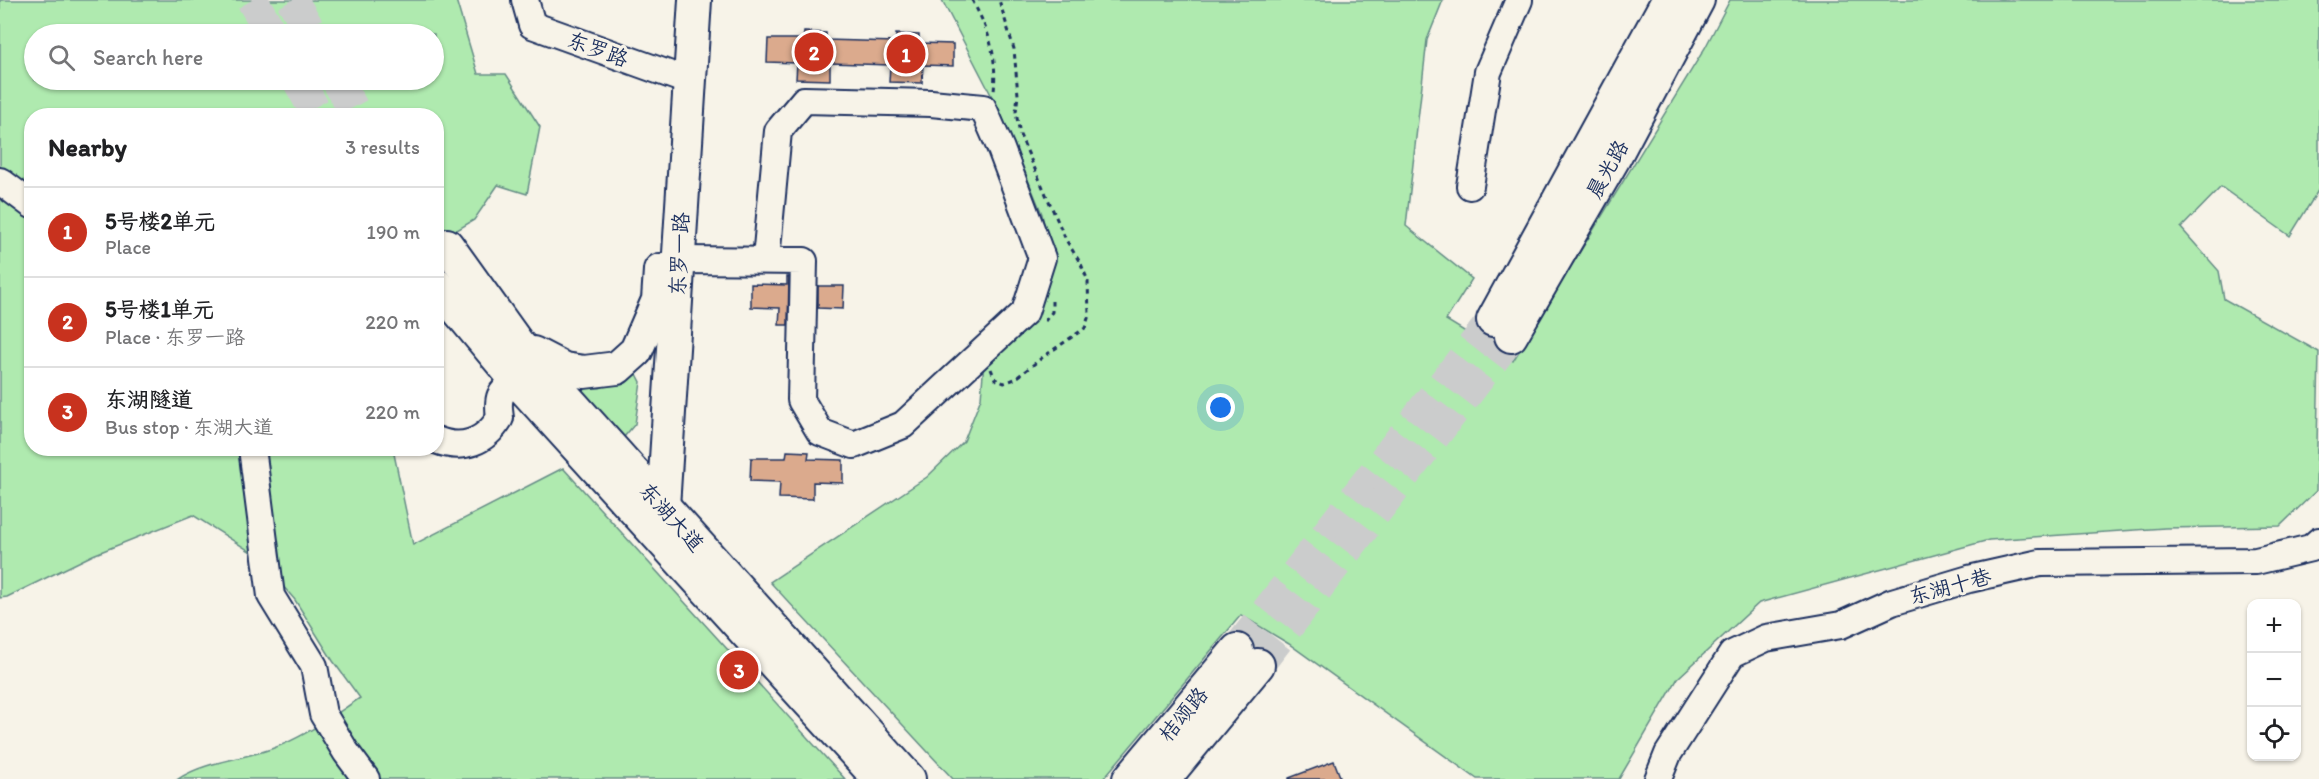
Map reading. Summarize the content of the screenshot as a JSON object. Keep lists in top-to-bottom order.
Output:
{
  "streets": {
    "main road": [
      "晨光路",
      "东罗一路",
      "东湖大道",
      "桔颂路"
    ],
    "street": ["东罗路", "东湖十巷"]
  },
  "crossings": [
    ["东罗路", "东罗一路"],
    ["东罗一路", "东湖大道"]
  ],
  "page": {
    "search": "Search here",
    "pins": ["2", "1", "3"],
    "heading": ["Nearby", "3 results"],
    "list": [
      {
        "mark": "1",
        "name": "5号楼2单元",
        "note": "Place",
        "value": "190 m"
      },
      {
        "mark": "2",
        "name": "5号楼1单元",
        "note": "Place · 东罗一路",
        "value": "220 m"
      },
      {
        "mark": "3",
        "name": "东湖隧道",
        "note": "Bus stop · 东湖大道",
        "value": "220 m"
      }
    ],
    "map_buttons": ["+", "−"]
  }
}
